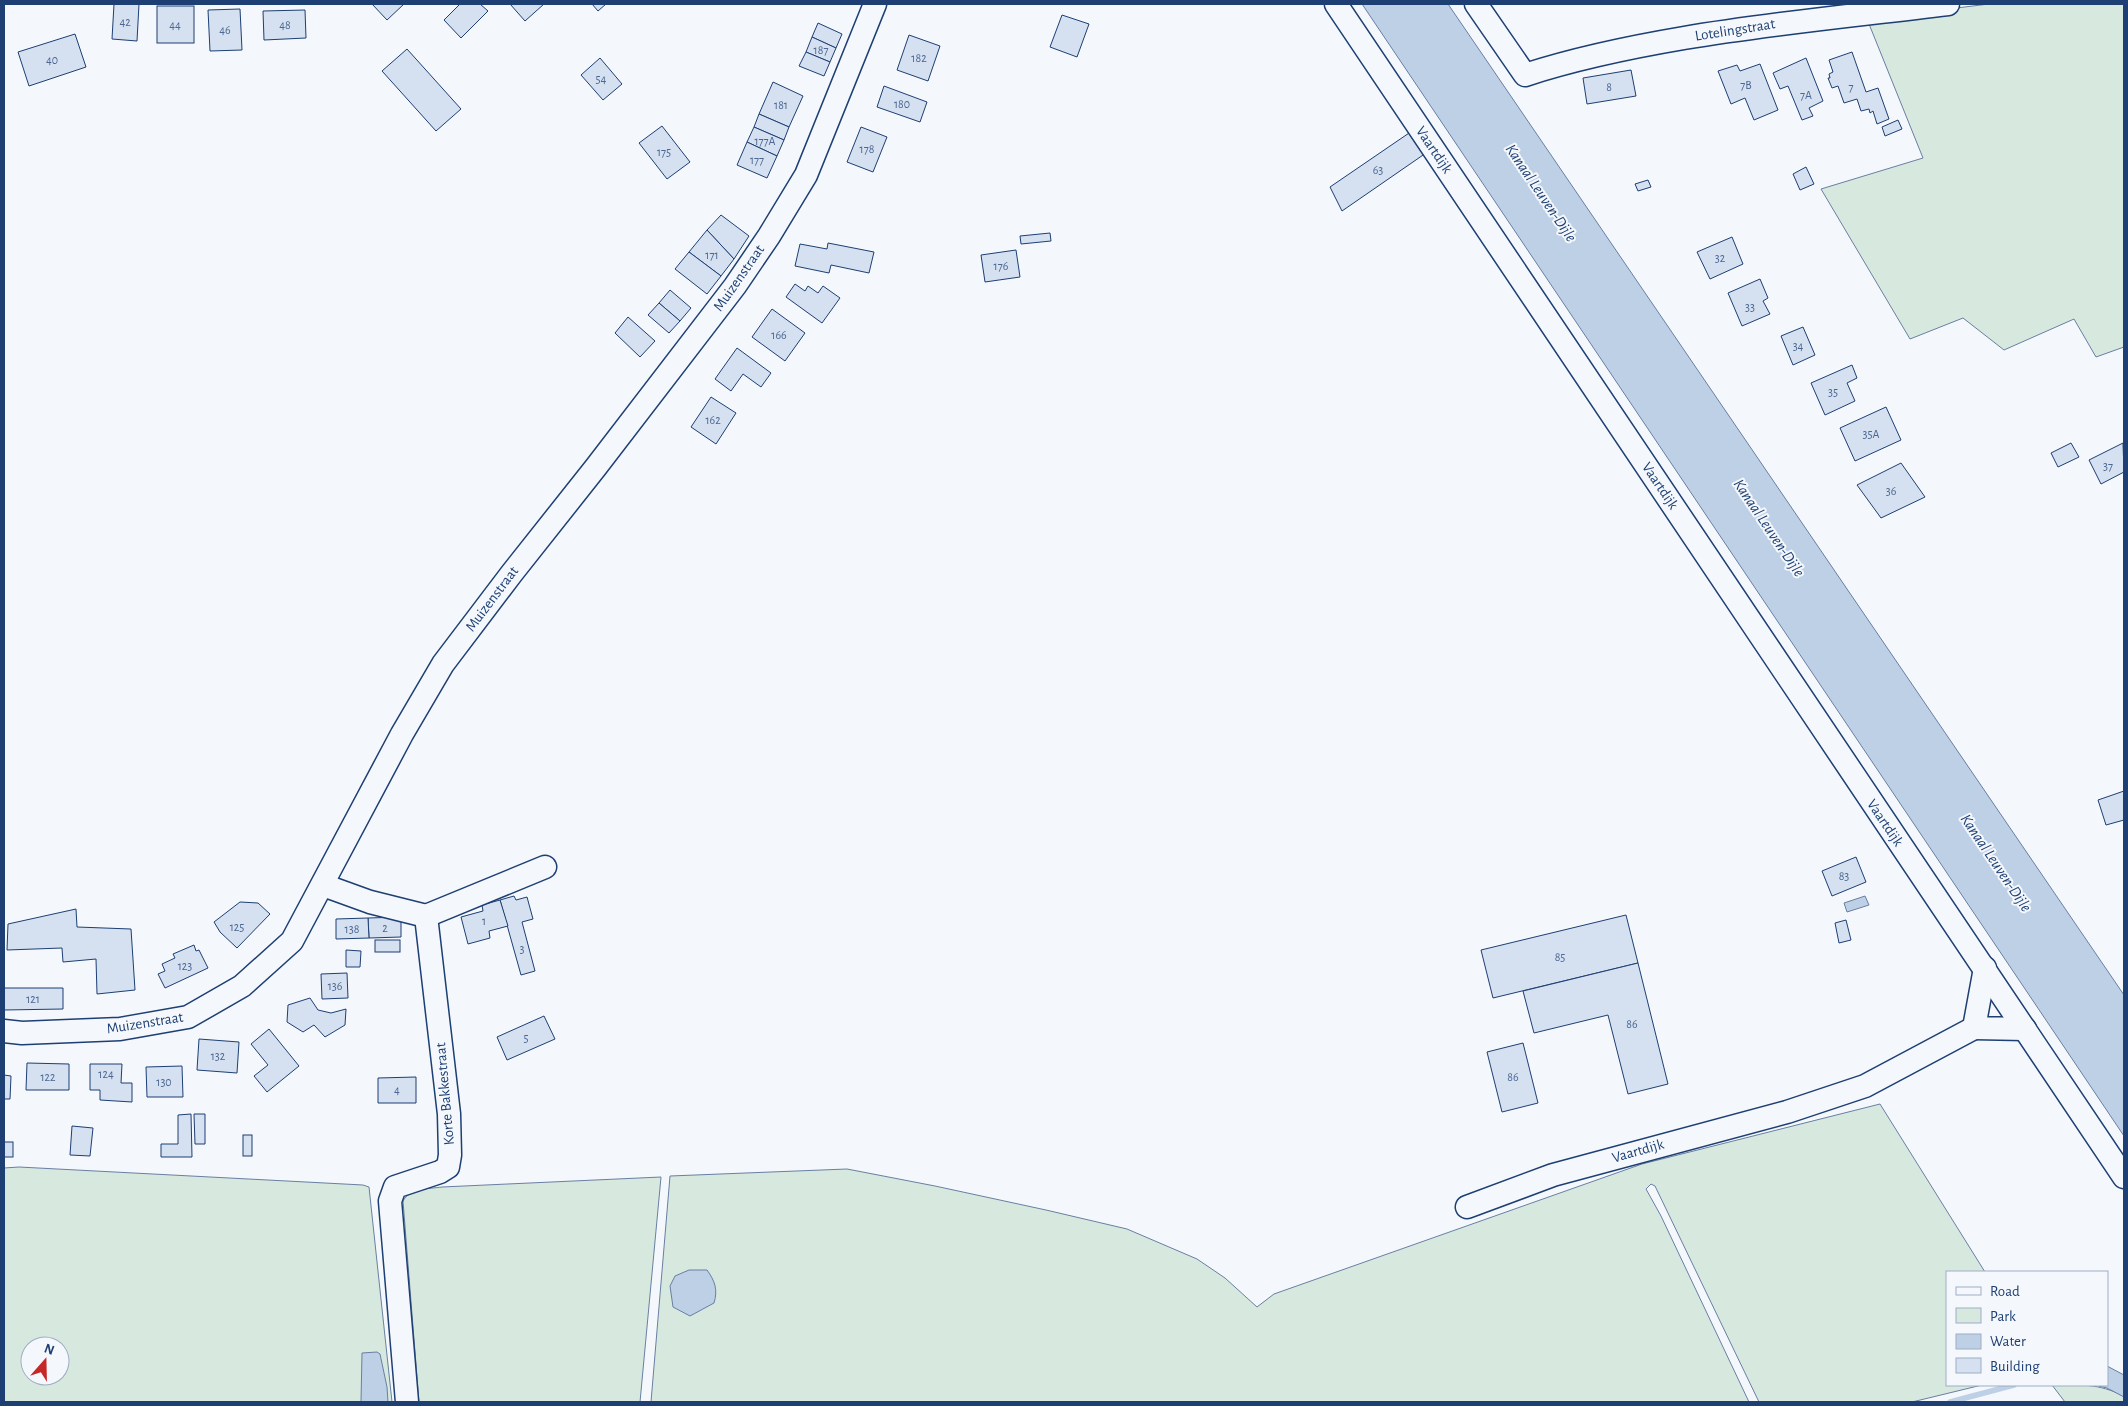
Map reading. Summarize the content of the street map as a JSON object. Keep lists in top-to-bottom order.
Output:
{
  "streets": {
    "street": [
      "Lotelingstraat",
      "Vaartdijk",
      "Muizenstraat",
      "Korte Bakkestraat"
    ]
  },
  "water": ["Kanaal Leuven-Dijle"],
  "house_numbers": [
    "42",
    "44",
    "48",
    "46",
    "187",
    "182",
    "40",
    "54",
    "7B",
    "8",
    "7",
    "7A",
    "180",
    "181",
    "177A",
    "178",
    "175",
    "177",
    "63",
    "171",
    "32",
    "176",
    "33",
    "166",
    "34",
    "35",
    "162",
    "35A",
    "37",
    "36",
    "83",
    "1",
    "125",
    "2",
    "138",
    "3",
    "85",
    "123",
    "136",
    "121",
    "86",
    "5",
    "132",
    "124",
    "122",
    "86",
    "130",
    "4"
  ],
  "legend": [
    "Road",
    "Park",
    "Water",
    "Building"
  ],
  "north": "top"
}
